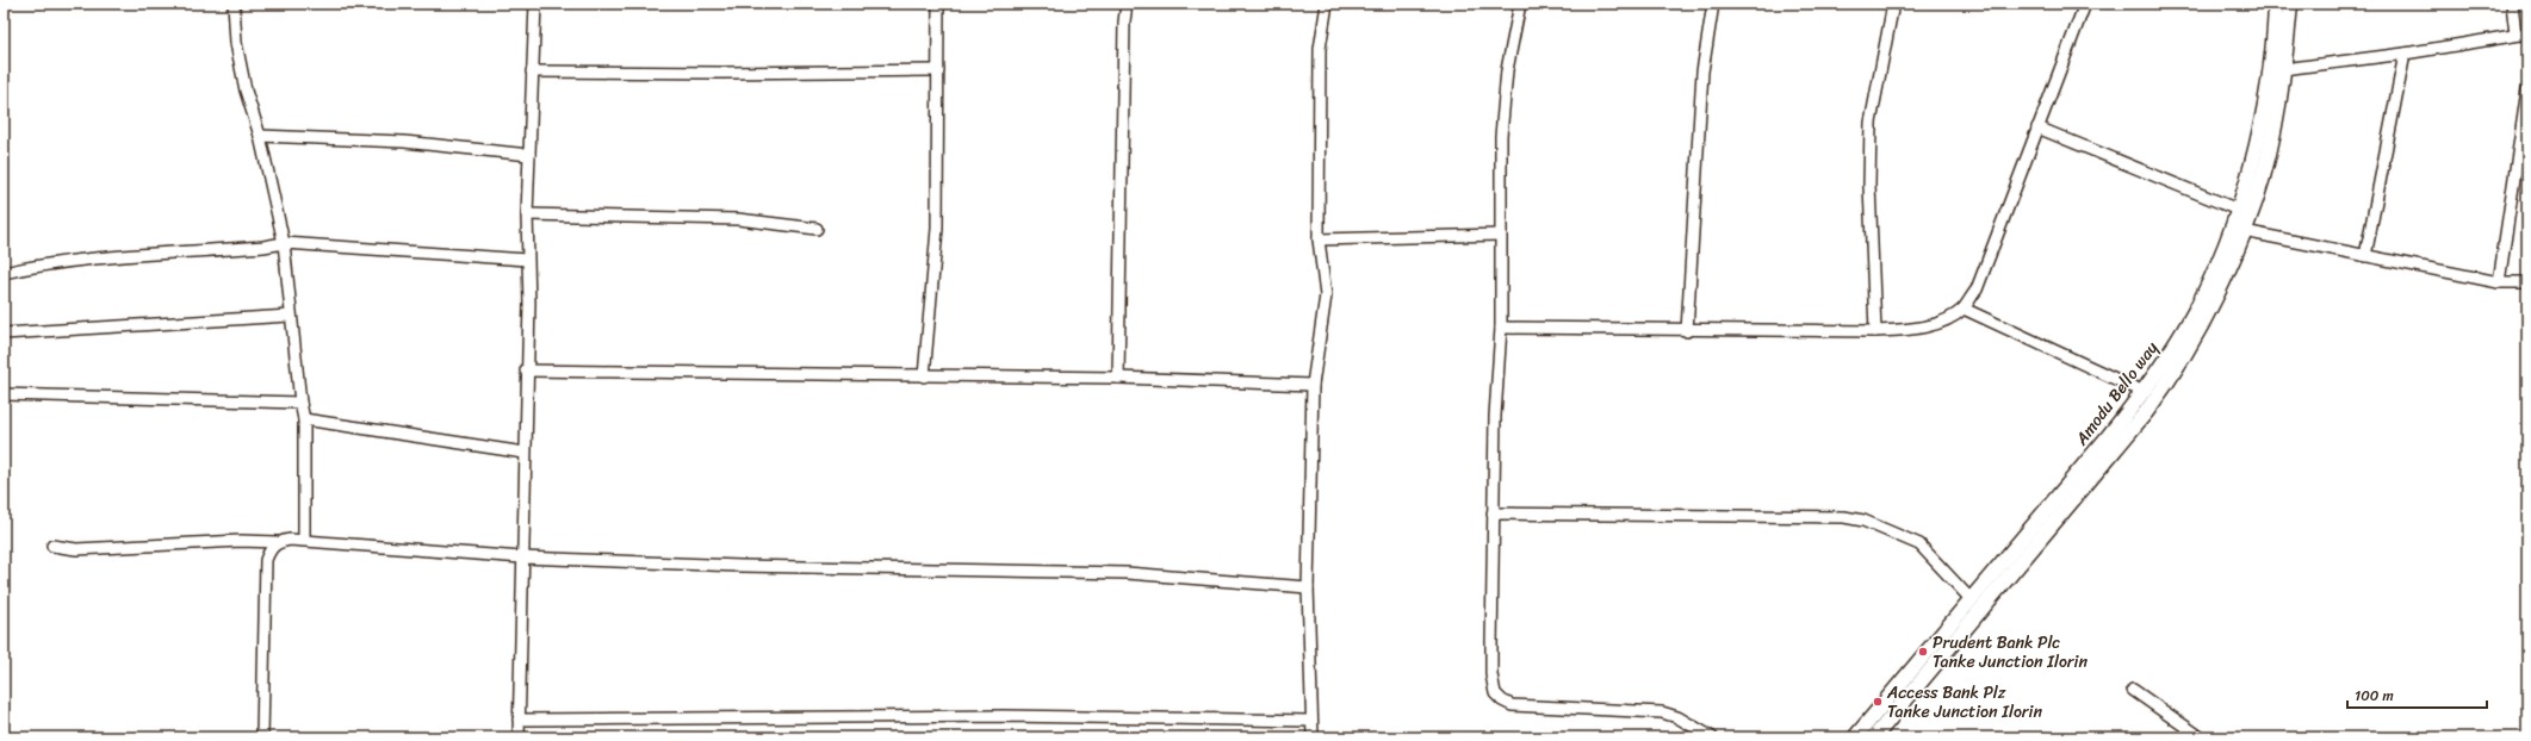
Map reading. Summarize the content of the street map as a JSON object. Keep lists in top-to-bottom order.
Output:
{
  "streets": {
    "main road": ["Amodu Bello way"]
  },
  "places": ["Prudent Bank Plc Tanke Junction Ilorin", "Access Bank Plz Tanke Junction Ilorin"],
  "scale_bar": "100 m"
}
